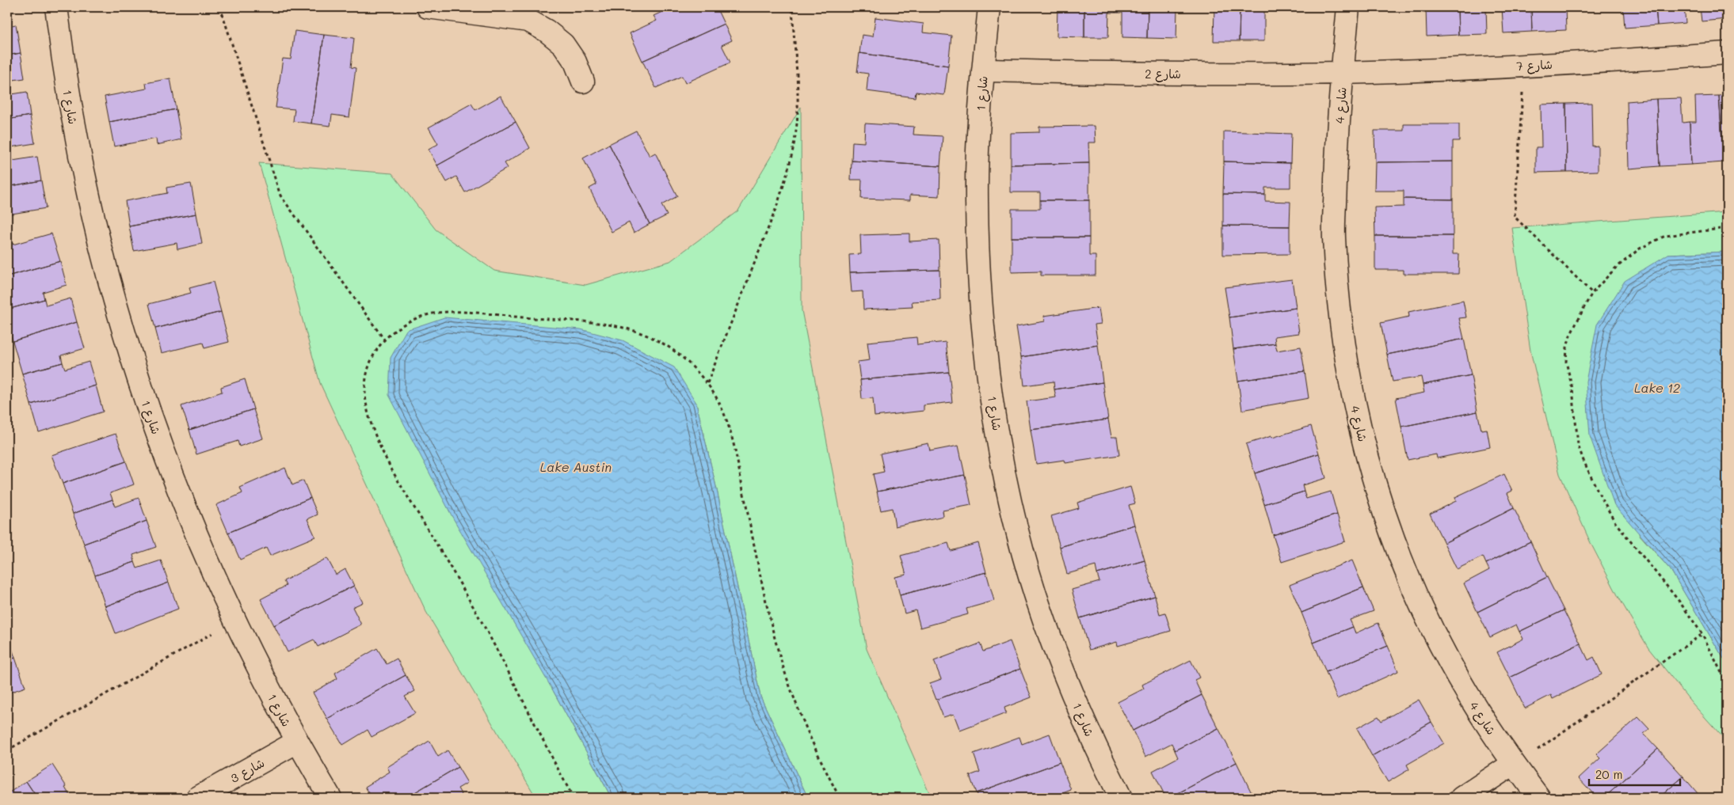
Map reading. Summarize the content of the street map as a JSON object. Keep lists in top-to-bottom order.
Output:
{
  "streets": {
    "street": [
      "شارع 7",
      "شارع 2",
      "شارع 1",
      "شارع 4",
      "شارع 3"
    ]
  },
  "crossings": [
    ["شارع 7", "شارع 2"],
    ["شارع 7", "شارع 4"],
    ["شارع 2", "شارع 1"],
    ["شارع 2", "شارع 4"],
    ["شارع 1", "شارع 3"]
  ],
  "water": ["Lake 12", "Lake Austin"],
  "scale_bar": "20 m"
}
